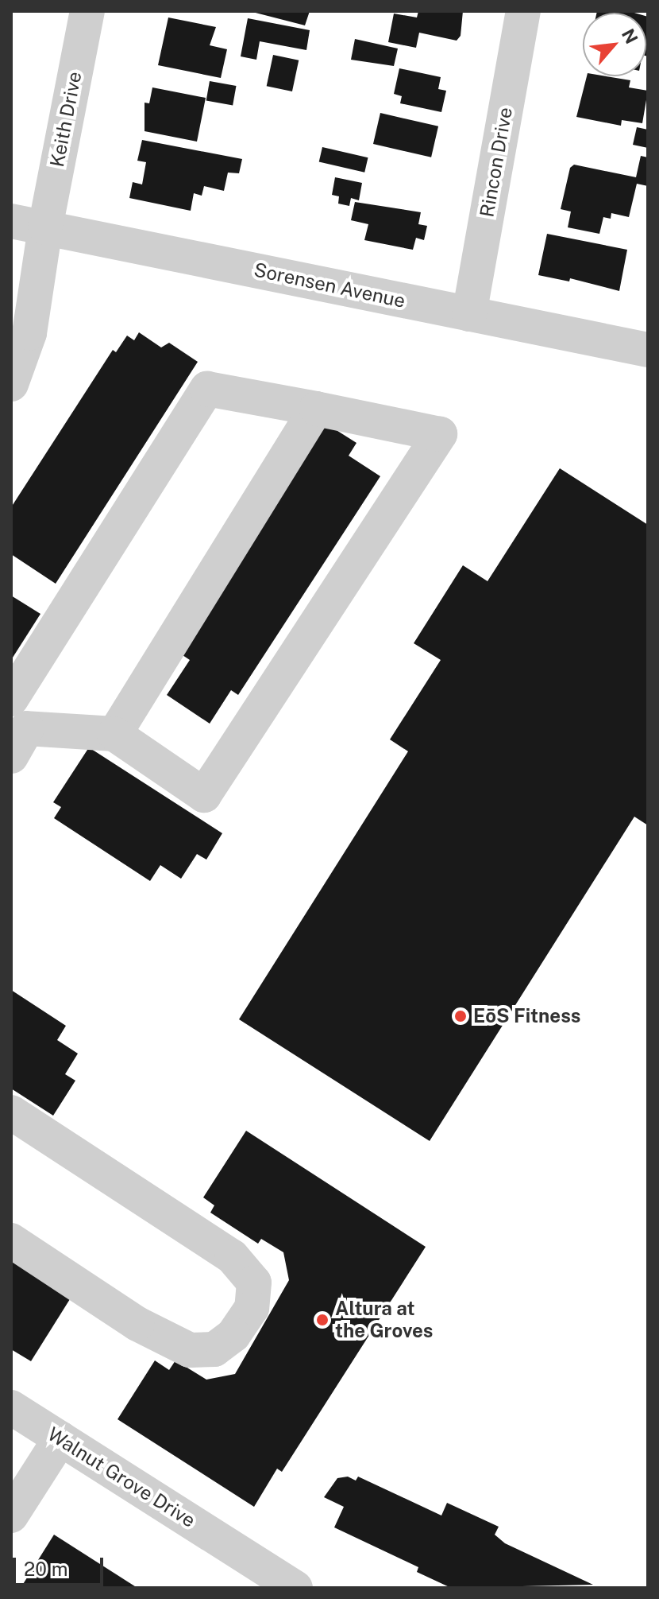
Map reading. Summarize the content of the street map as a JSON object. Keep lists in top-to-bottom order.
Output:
{
  "streets": {
    "street": [
      "Keith Drive",
      "Rincon Drive",
      "Sorensen Avenue",
      "Walnut Grove Drive"
    ]
  },
  "crossings": [
    ["Keith Drive", "Sorensen Avenue"],
    ["Rincon Drive", "Sorensen Avenue"]
  ],
  "places": ["EōS Fitness", "Altura at the Groves"],
  "scale_bar": "20 m",
  "north": "top right"
}
